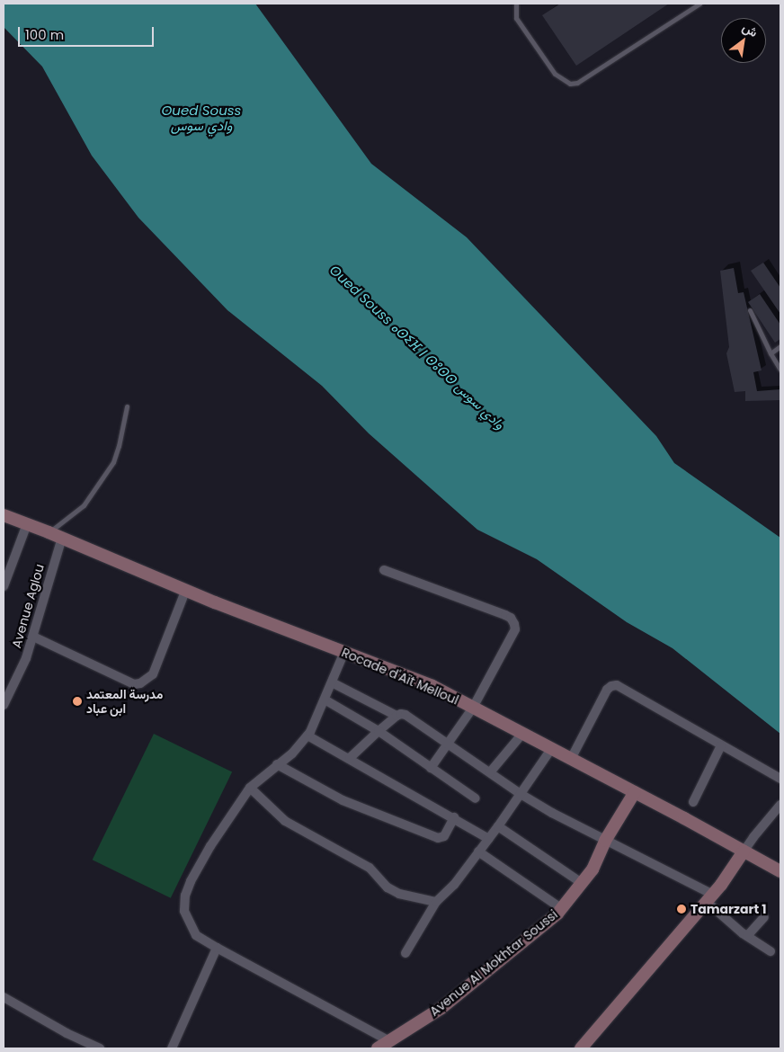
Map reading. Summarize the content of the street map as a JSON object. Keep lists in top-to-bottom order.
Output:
{
  "streets": {
    "street": ["Avenue Aglou", "Rocade d'Aït Melloul", "Avenue Al Mokhtar Soussi"]
  },
  "crossings": [
    ["Avenue Aglou", "Rocade d'Aït Melloul"],
    ["Rocade d'Aït Melloul", "Avenue Al Mokhtar Soussi"]
  ],
  "water": ["Oued Souss وادي سوس", "Oued Souss ⴰⵙⵉⴼ ⵏ ⵙⵓⵙⵙ وادي سوس"],
  "places": ["مدرسة المعتمد ابن عباد", "Tamarzart 1"],
  "scale_bar": "100 m",
  "north": "top right"
}
